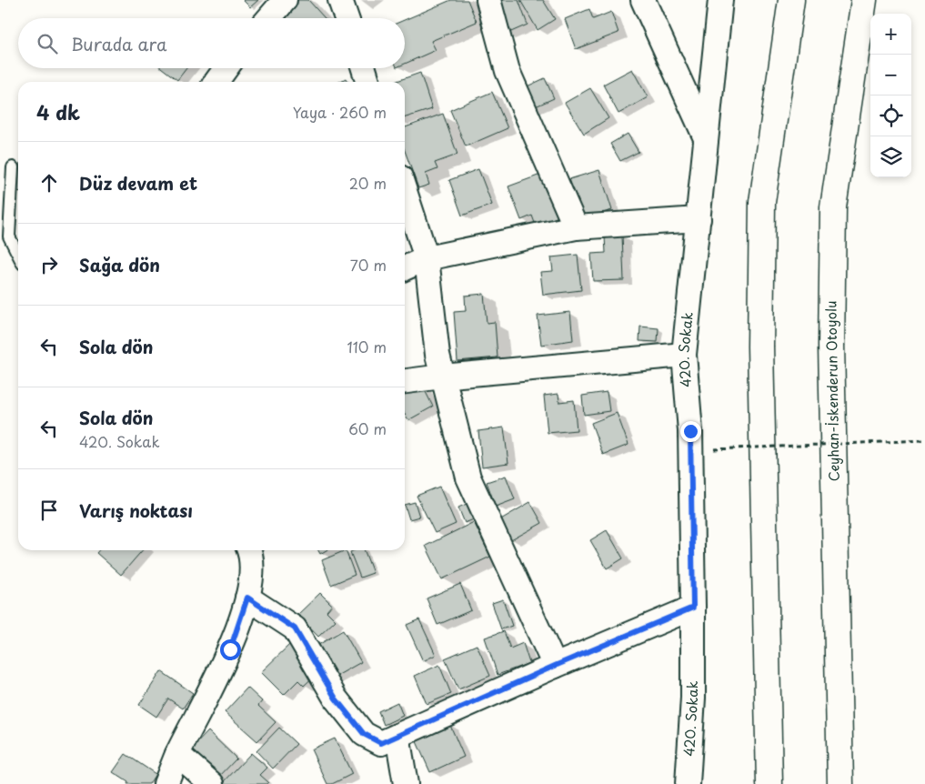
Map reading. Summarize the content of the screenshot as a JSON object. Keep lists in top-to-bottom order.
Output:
{
  "streets": {
    "highway": ["Ceyhan-İskenderun Otoyolu"],
    "street": ["420. Sokak"]
  },
  "page": {
    "map_buttons": ["+", "−"],
    "search": "Burada ara",
    "heading": ["4 dk", "Yaya · 260 m"],
    "list": [
      ["Düz devam et", "20 m"],
      ["Sağa dön", "70 m"],
      ["Sola dön", "110 m"],
      ["Sola dön", "420. Sokak", "60 m"],
      "Varış noktası"
    ]
  }
}
